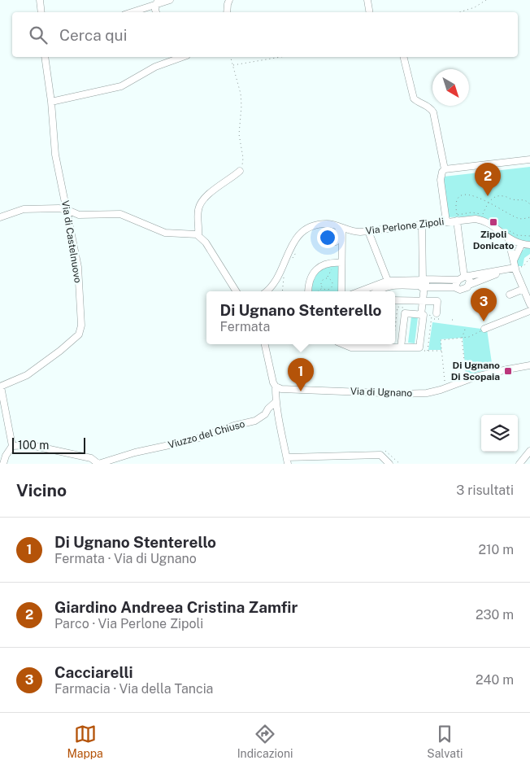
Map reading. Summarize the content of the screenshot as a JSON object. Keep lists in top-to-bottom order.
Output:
{
  "streets": {
    "street": [
      "Via Perlone Zipoli",
      "Via di Castelnuovo",
      "Via di Ugnano",
      "Viuzzo del Chiuso"
    ]
  },
  "places": {
    "transit": ["Zipoli Donicato", "Di Ugnano Di Scopaia"]
  },
  "scale_bar": "100 m",
  "north": "bottom right",
  "page": {
    "search": "Cerca qui",
    "pins": ["2", "3", "1"],
    "popup": ["Di Ugnano Stenterello", "Fermata"],
    "scale": "100 m",
    "heading": ["Vicino", "3 risultati"],
    "list": [
      {
        "mark": "1",
        "name": "Di Ugnano Stenterello",
        "note": "Fermata · Via di Ugnano",
        "value": "210 m"
      },
      {
        "mark": "2",
        "name": "Giardino Andreea Cristina Zamfir",
        "note": "Parco · Via Perlone Zipoli",
        "value": "230 m"
      },
      {
        "mark": "3",
        "name": "Cacciarelli",
        "note": "Farmacia · Via della Tancia",
        "value": "240 m"
      }
    ],
    "nav": ["Mappa", "Indicazioni", "Salvati"]
  }
}
